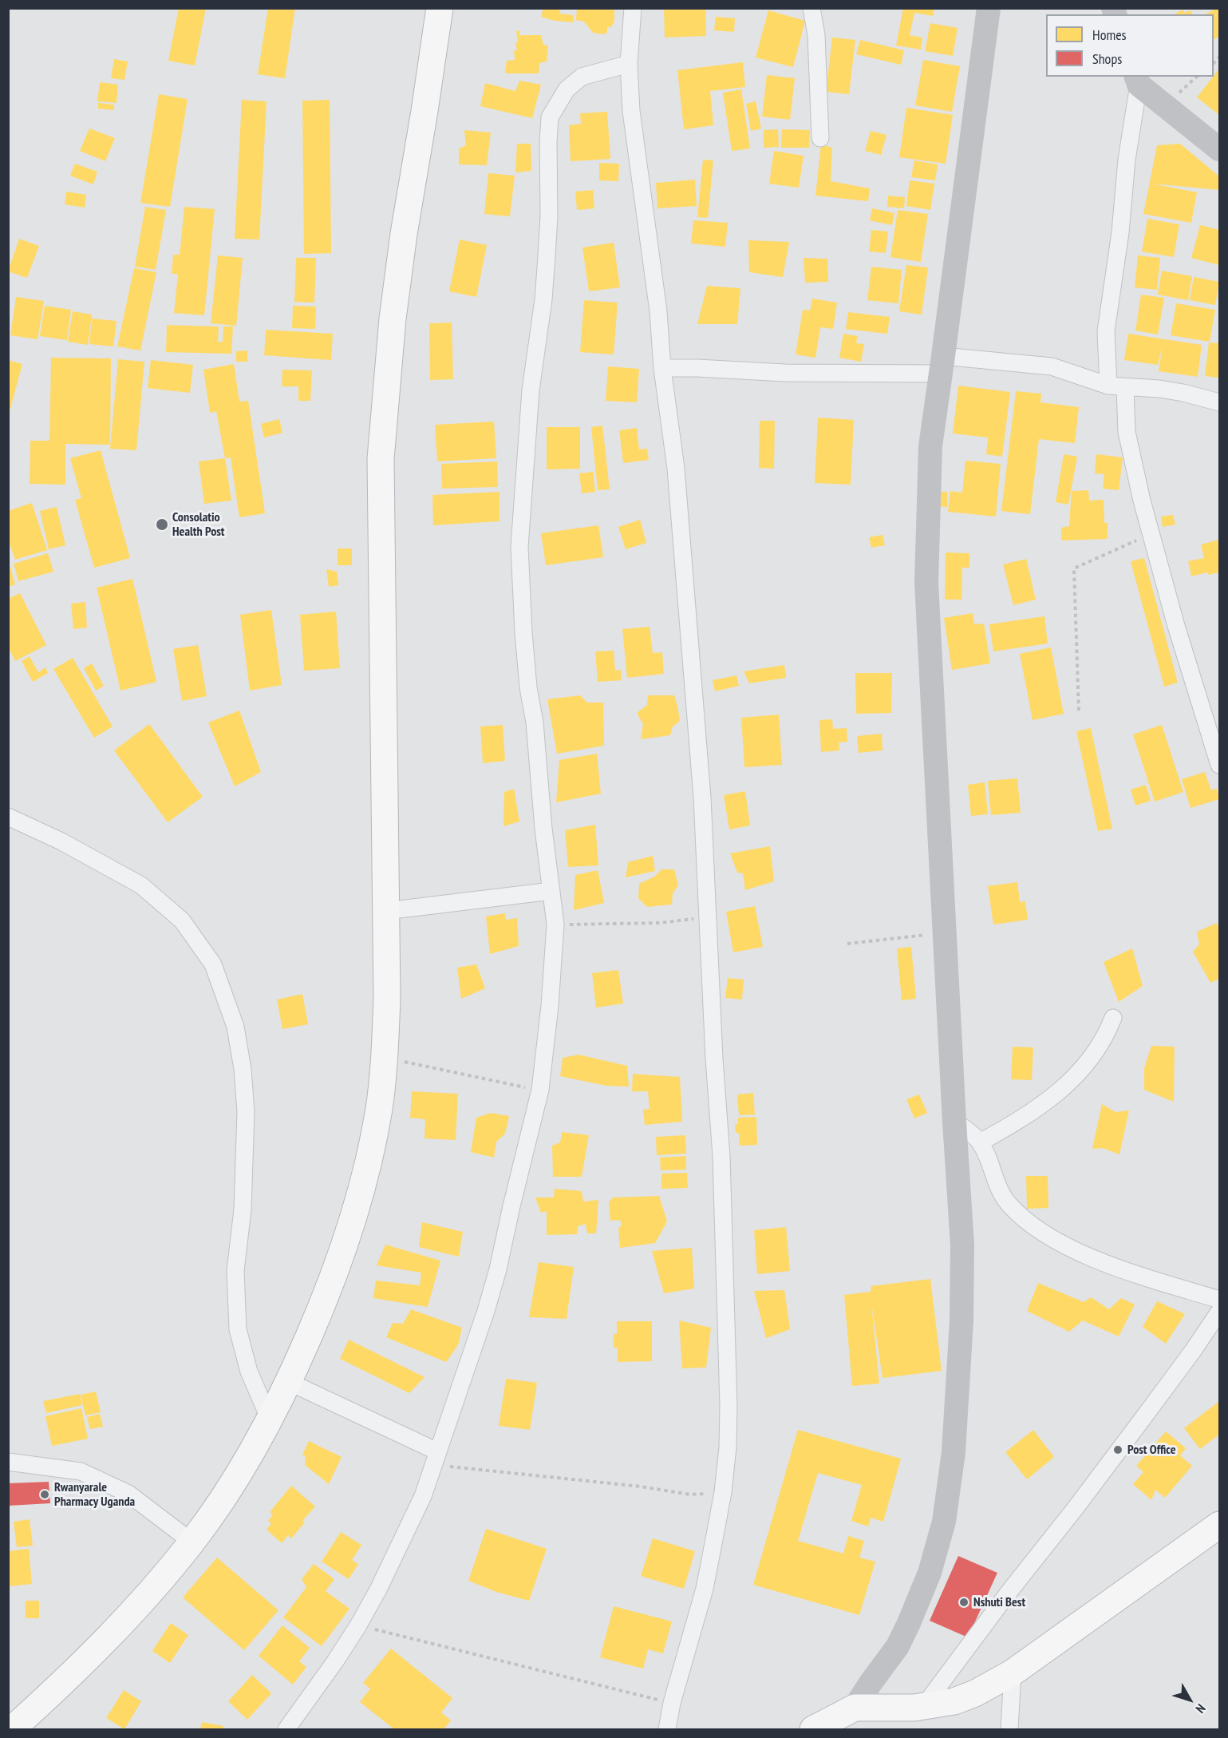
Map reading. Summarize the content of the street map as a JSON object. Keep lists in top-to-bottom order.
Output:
{
  "places": [
    "Consolatio Health Post",
    "Post Office",
    "Rwanyarale Pharmacy Uganda",
    "Nshuti Best"
  ],
  "legend": ["Homes", "Shops"],
  "north": "bottom right"
}
